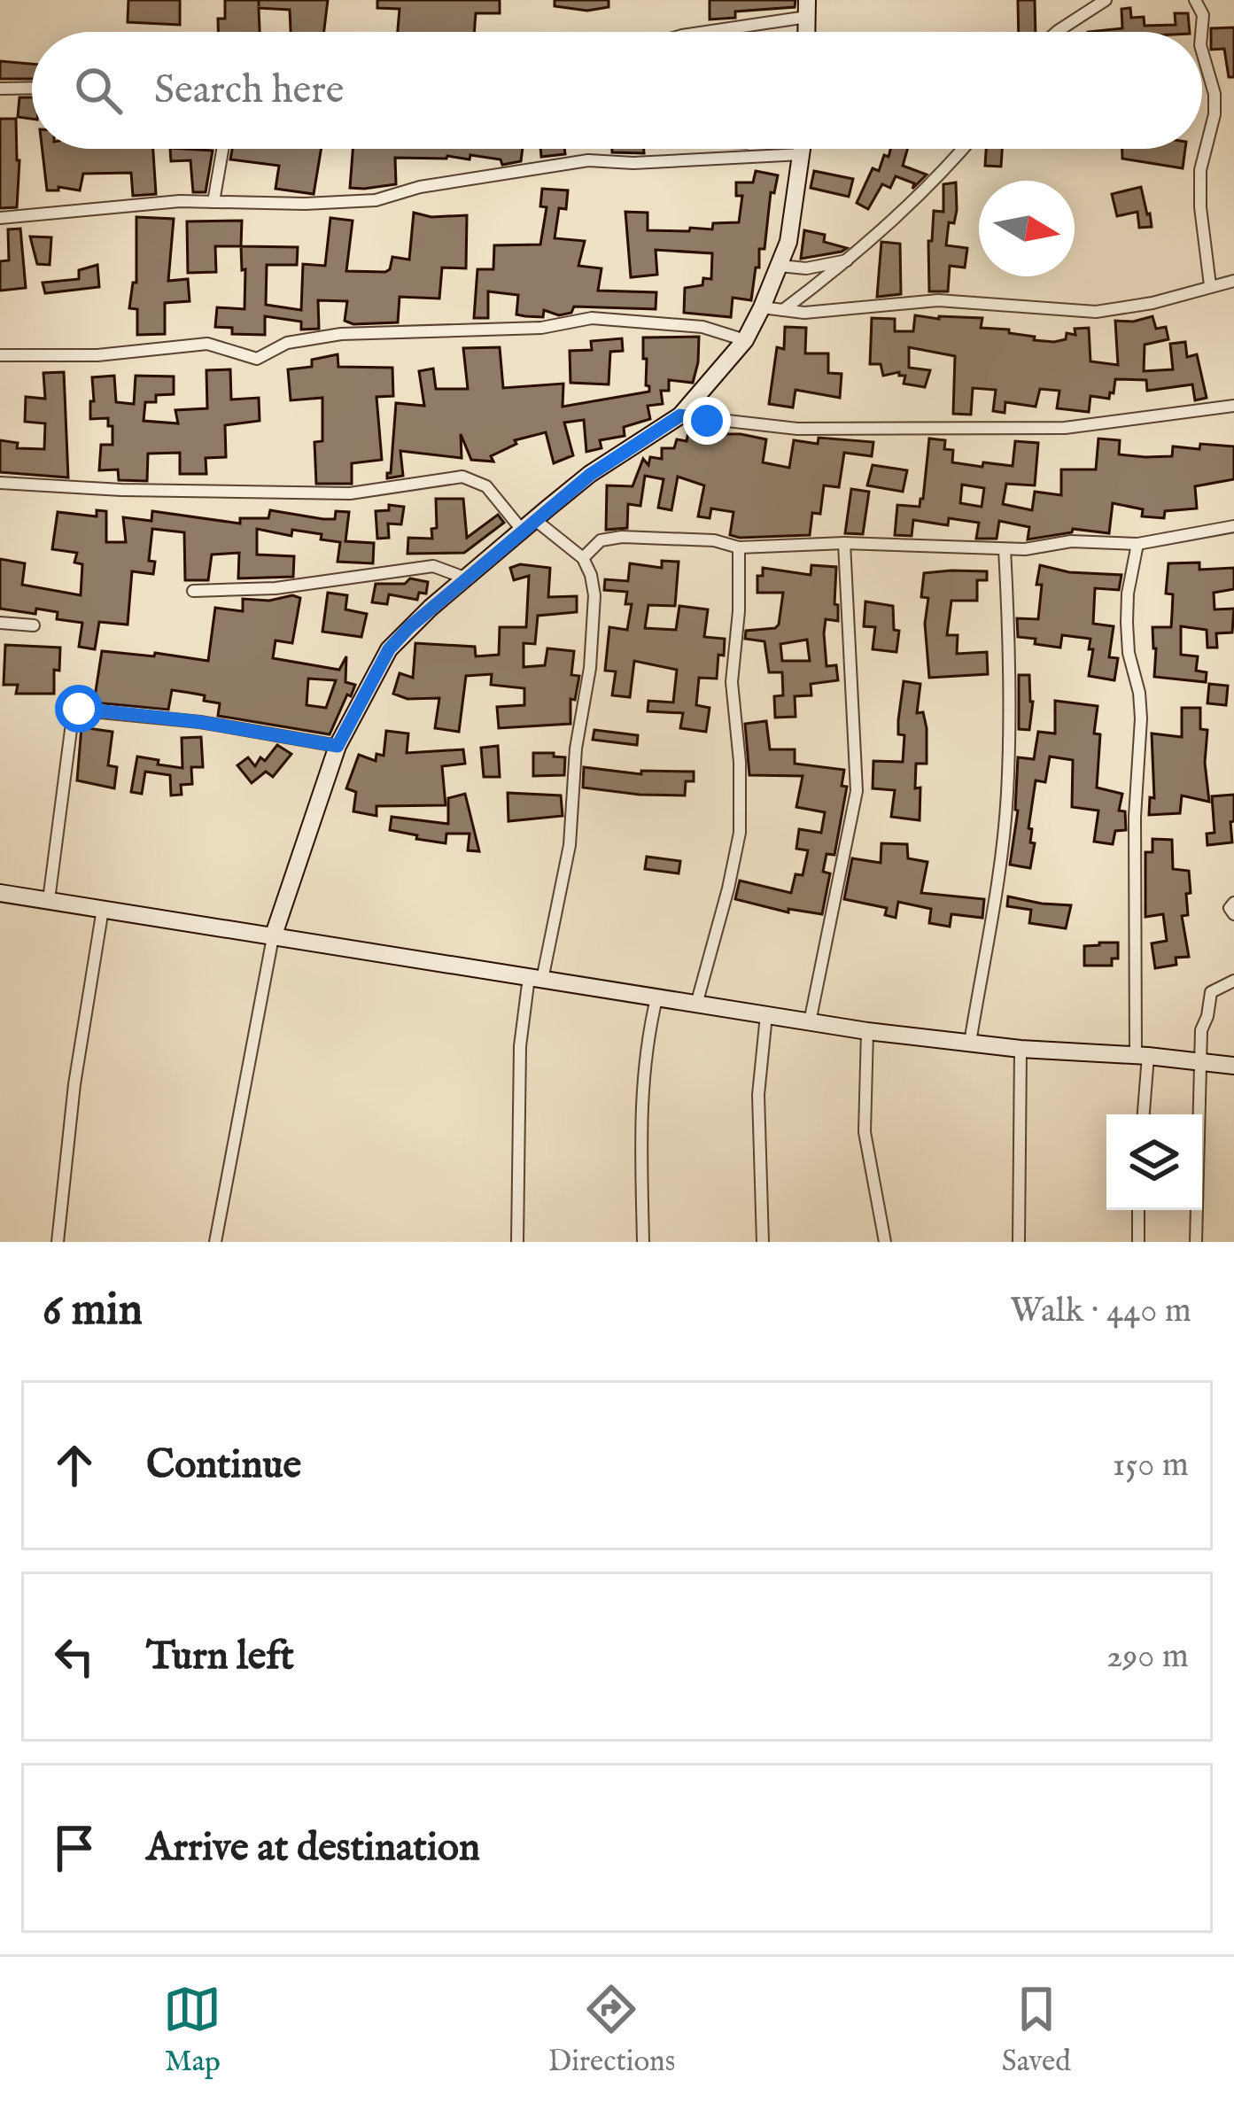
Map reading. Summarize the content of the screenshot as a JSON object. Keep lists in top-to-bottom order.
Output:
{
  "north": "right",
  "page": {
    "search": "Search here",
    "heading": ["6 min", "Walk · 440 m"],
    "list": [
      ["Continue", "150 m"],
      ["Turn left", "290 m"],
      "Arrive at destination"
    ],
    "nav": ["Map", "Directions", "Saved"]
  }
}
